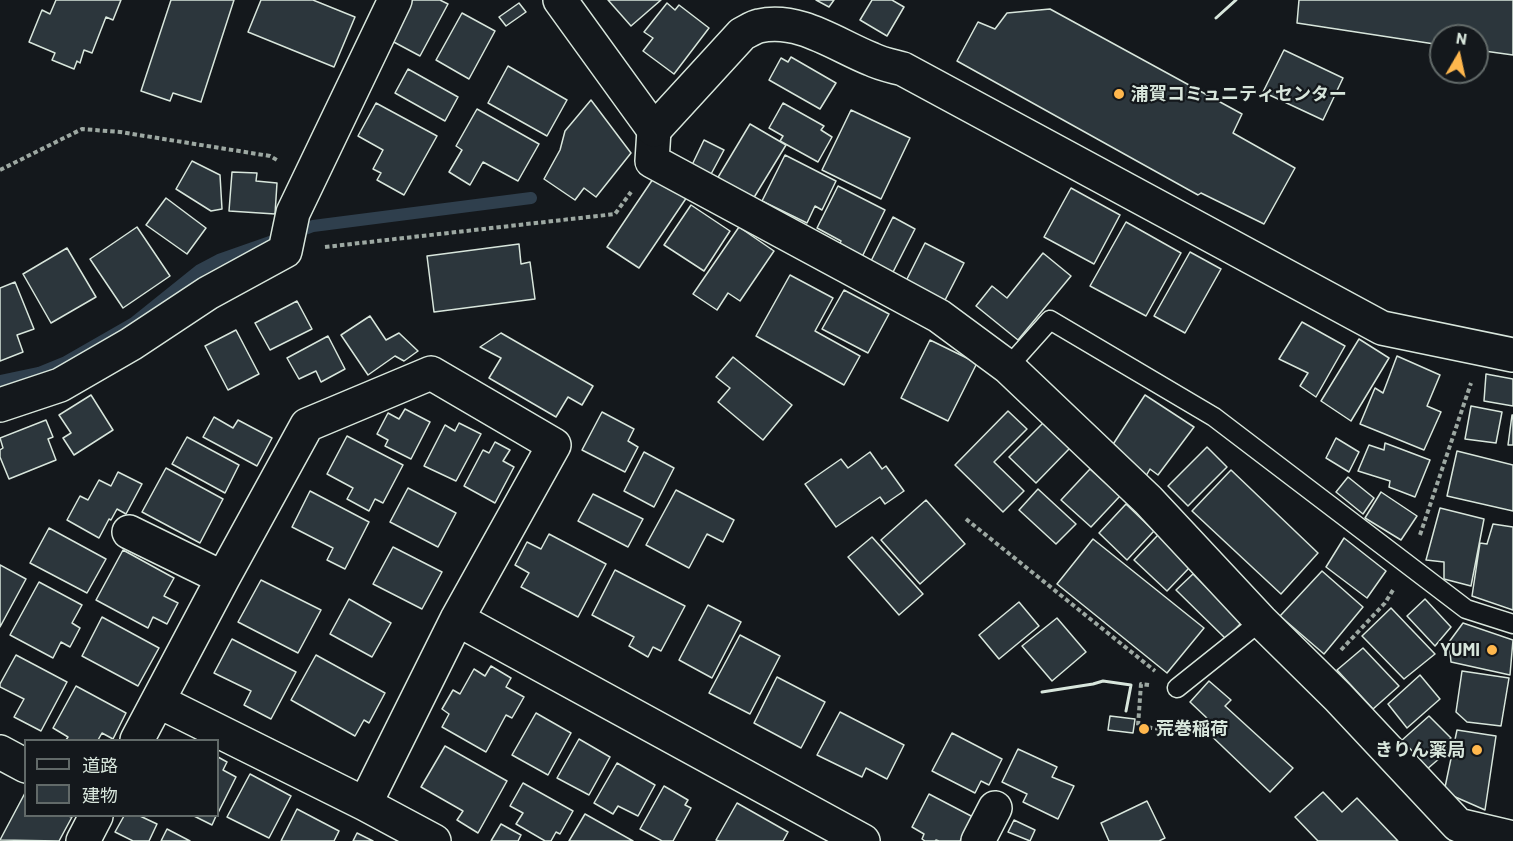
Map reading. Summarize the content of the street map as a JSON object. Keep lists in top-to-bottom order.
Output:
{
  "places": [
    "浦賀コミュニティセンター",
    "YUMI",
    "荒巻稲荷",
    "きりん薬局"
  ],
  "legend": ["道路", "建物"],
  "north": "top"
}
